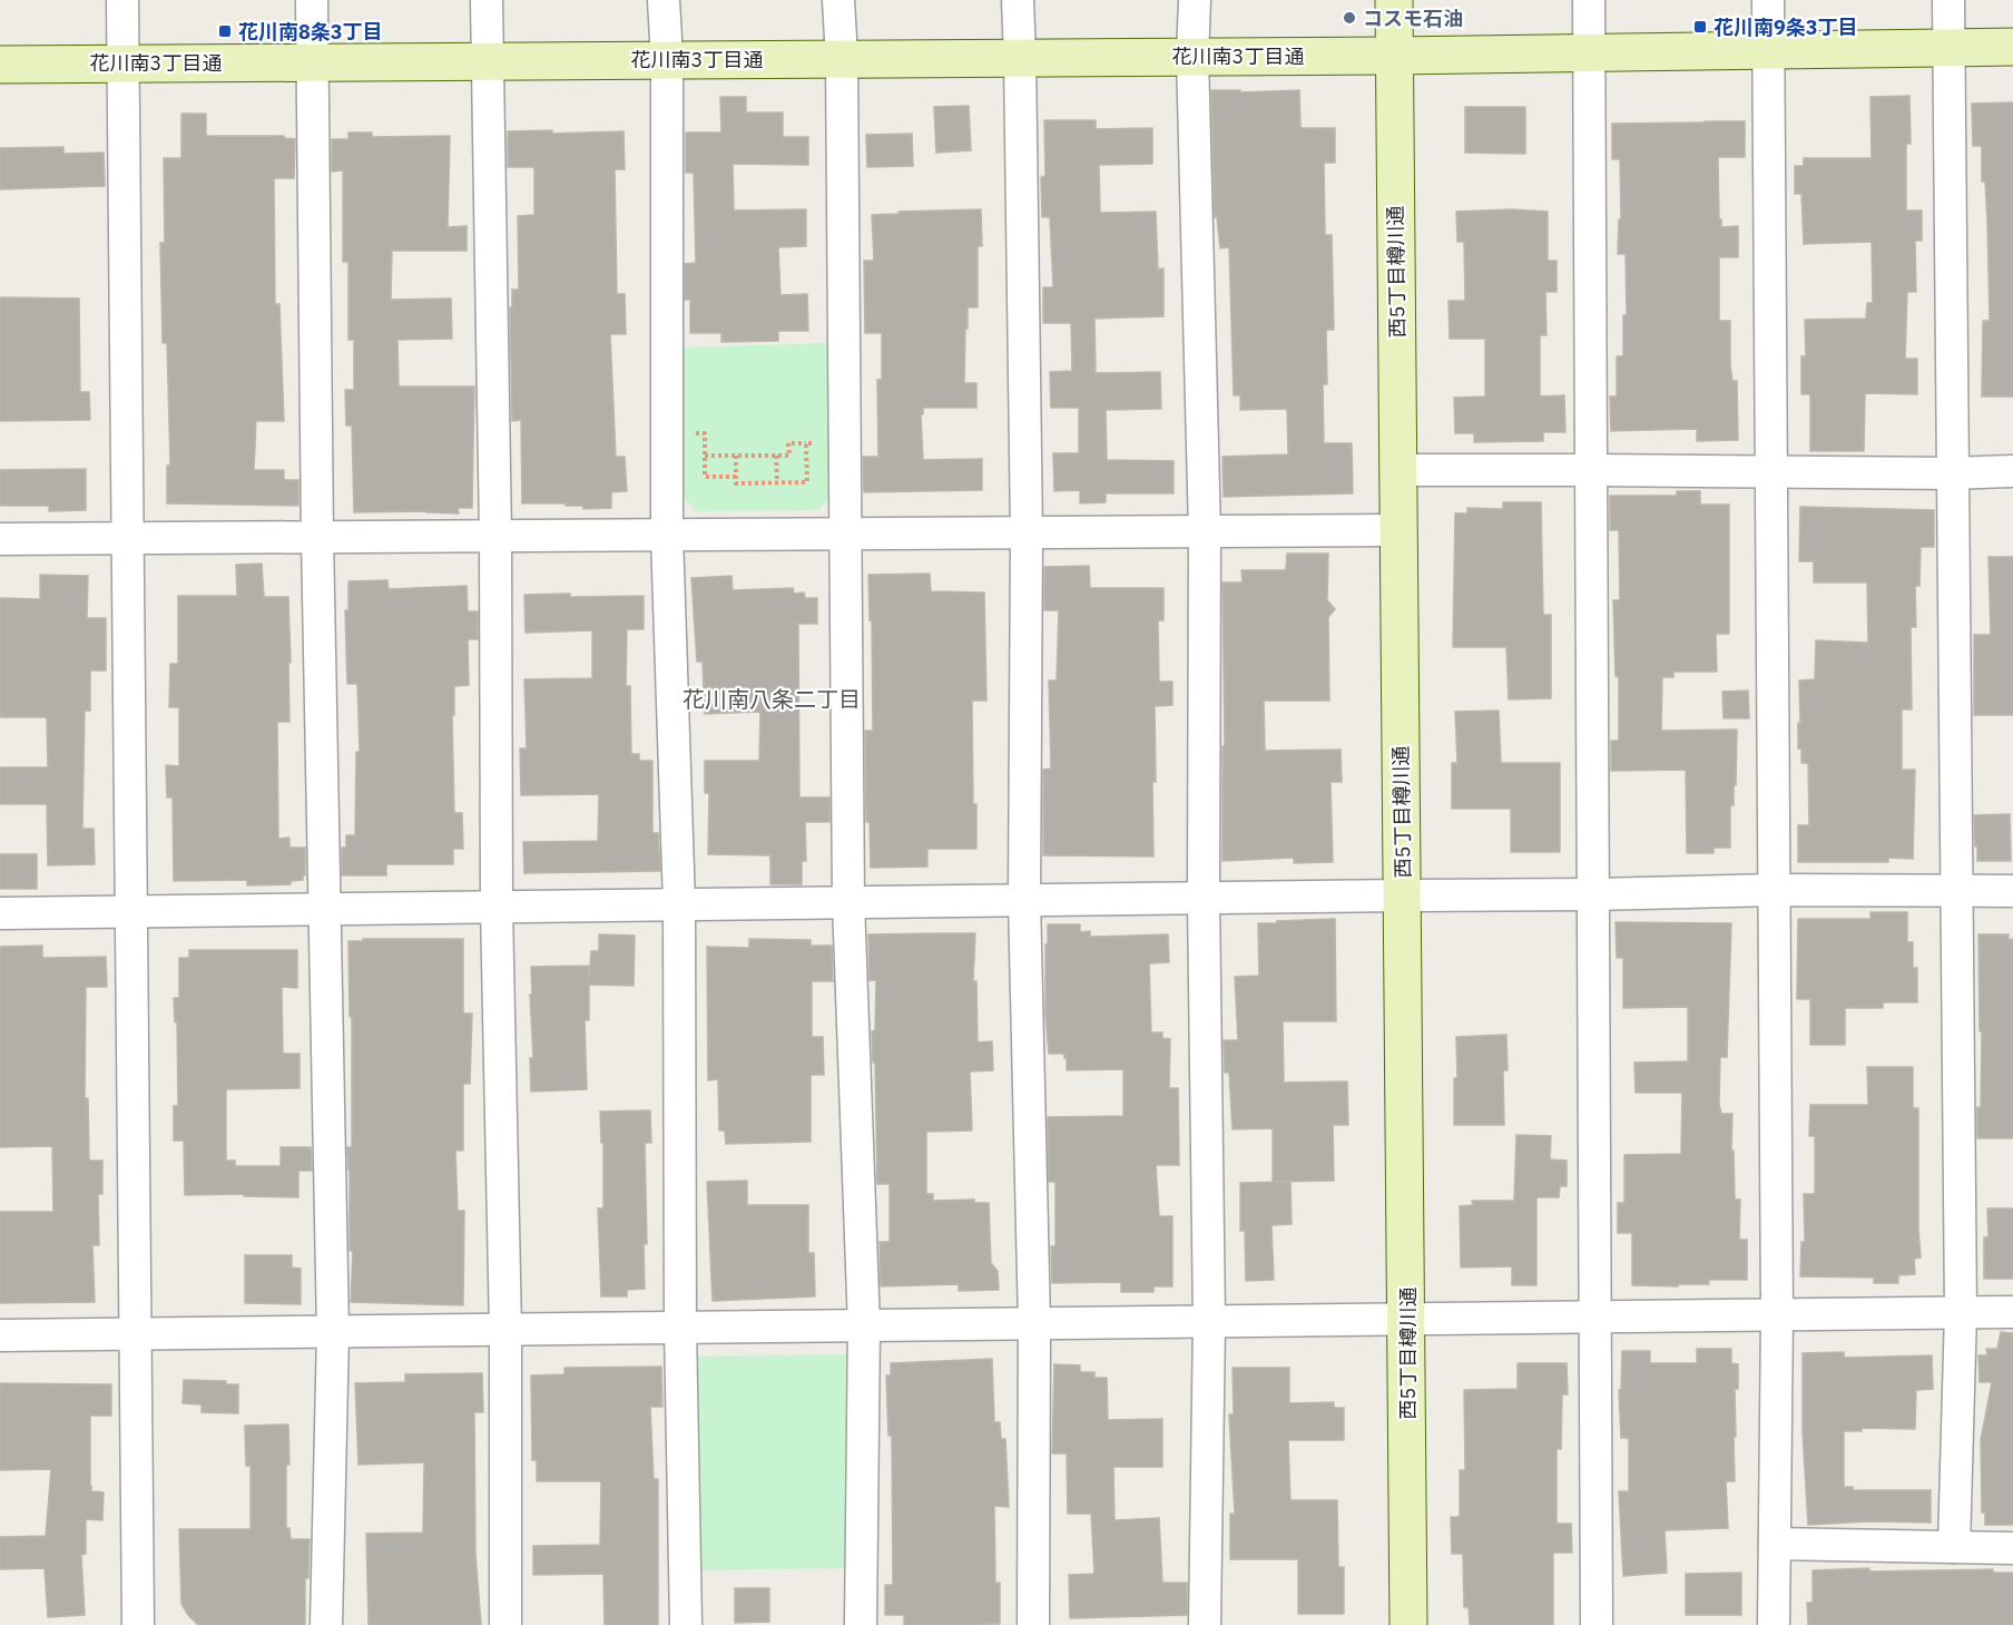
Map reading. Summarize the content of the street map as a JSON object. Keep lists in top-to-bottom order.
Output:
{
  "streets": {
    "street": ["花川南3丁目通", "西5丁目樽川通"]
  },
  "crossings": [
    ["花川南3丁目通", "西5丁目樽川通"]
  ],
  "districts": ["花川南八条二丁目"],
  "places": {
    "other": ["コスモ石油"],
    "transit": ["花川南9条3丁目", "花川南8条3丁目"]
  }
}
